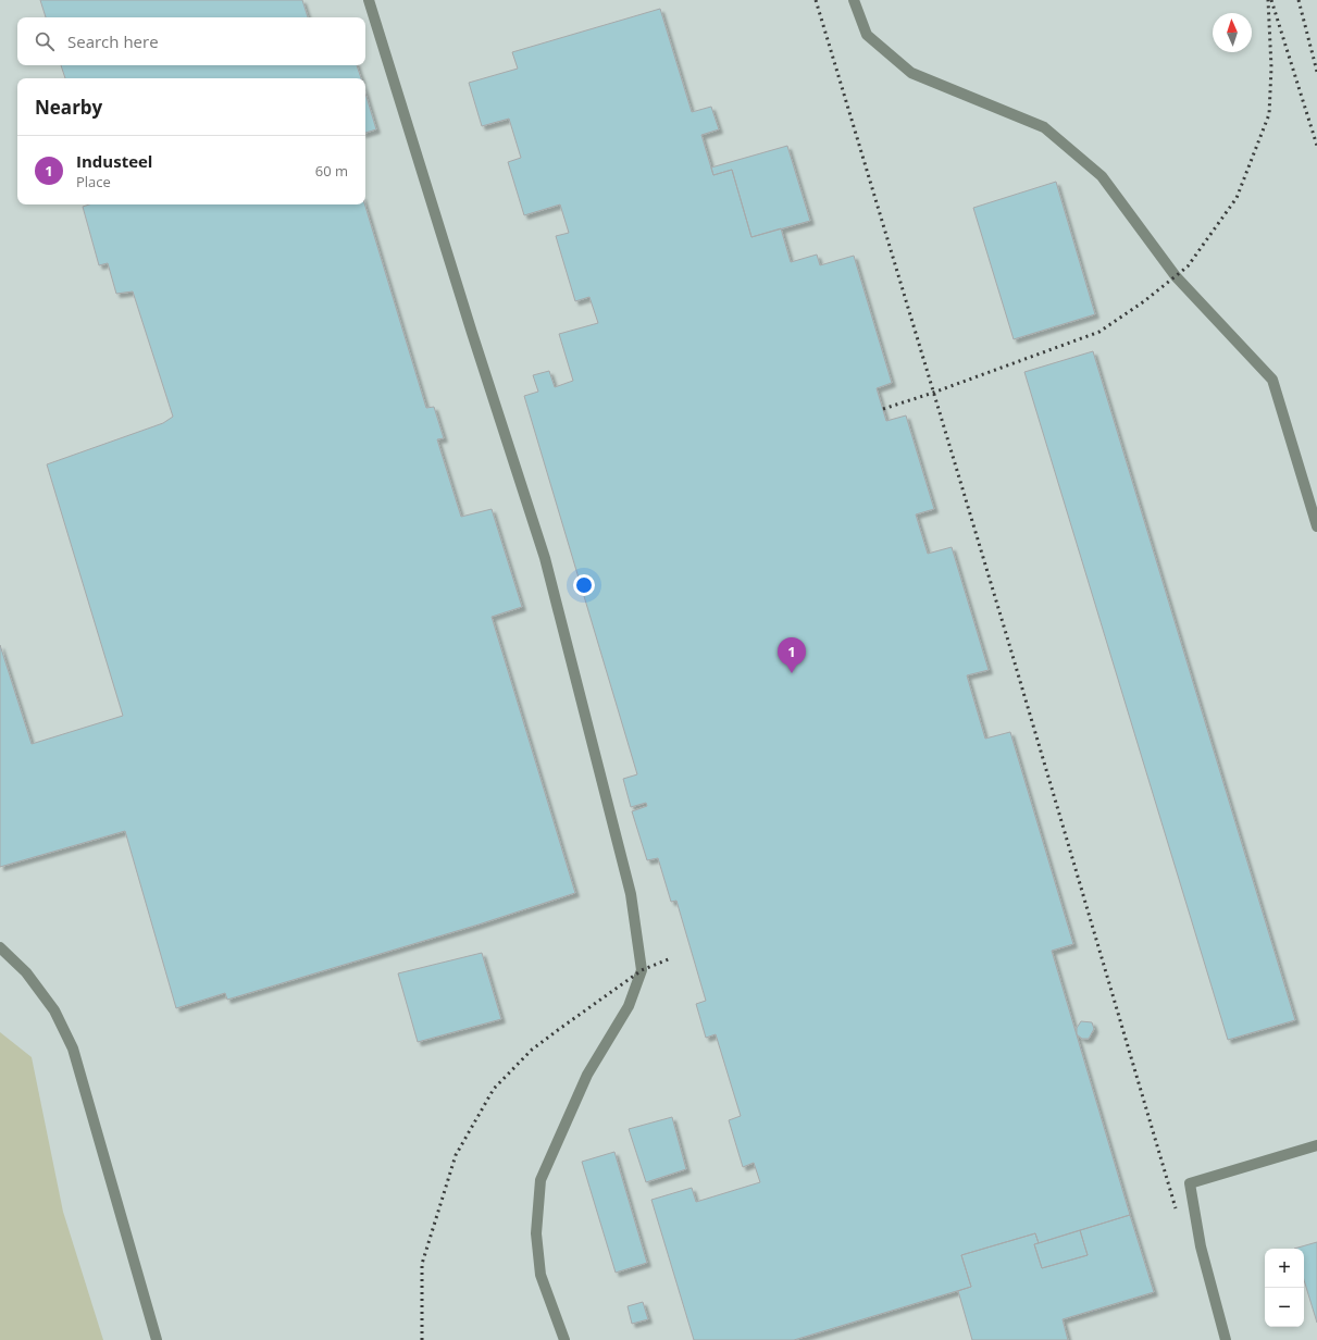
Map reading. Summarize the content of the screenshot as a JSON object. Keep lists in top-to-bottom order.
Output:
{
  "north": "top",
  "page": {
    "search": "Search here",
    "heading": "Nearby",
    "list": [
      {
        "mark": "1",
        "name": "Industeel",
        "note": "Place",
        "value": "60 m"
      }
    ],
    "pins": "1",
    "map_buttons": ["+", "−"]
  }
}
